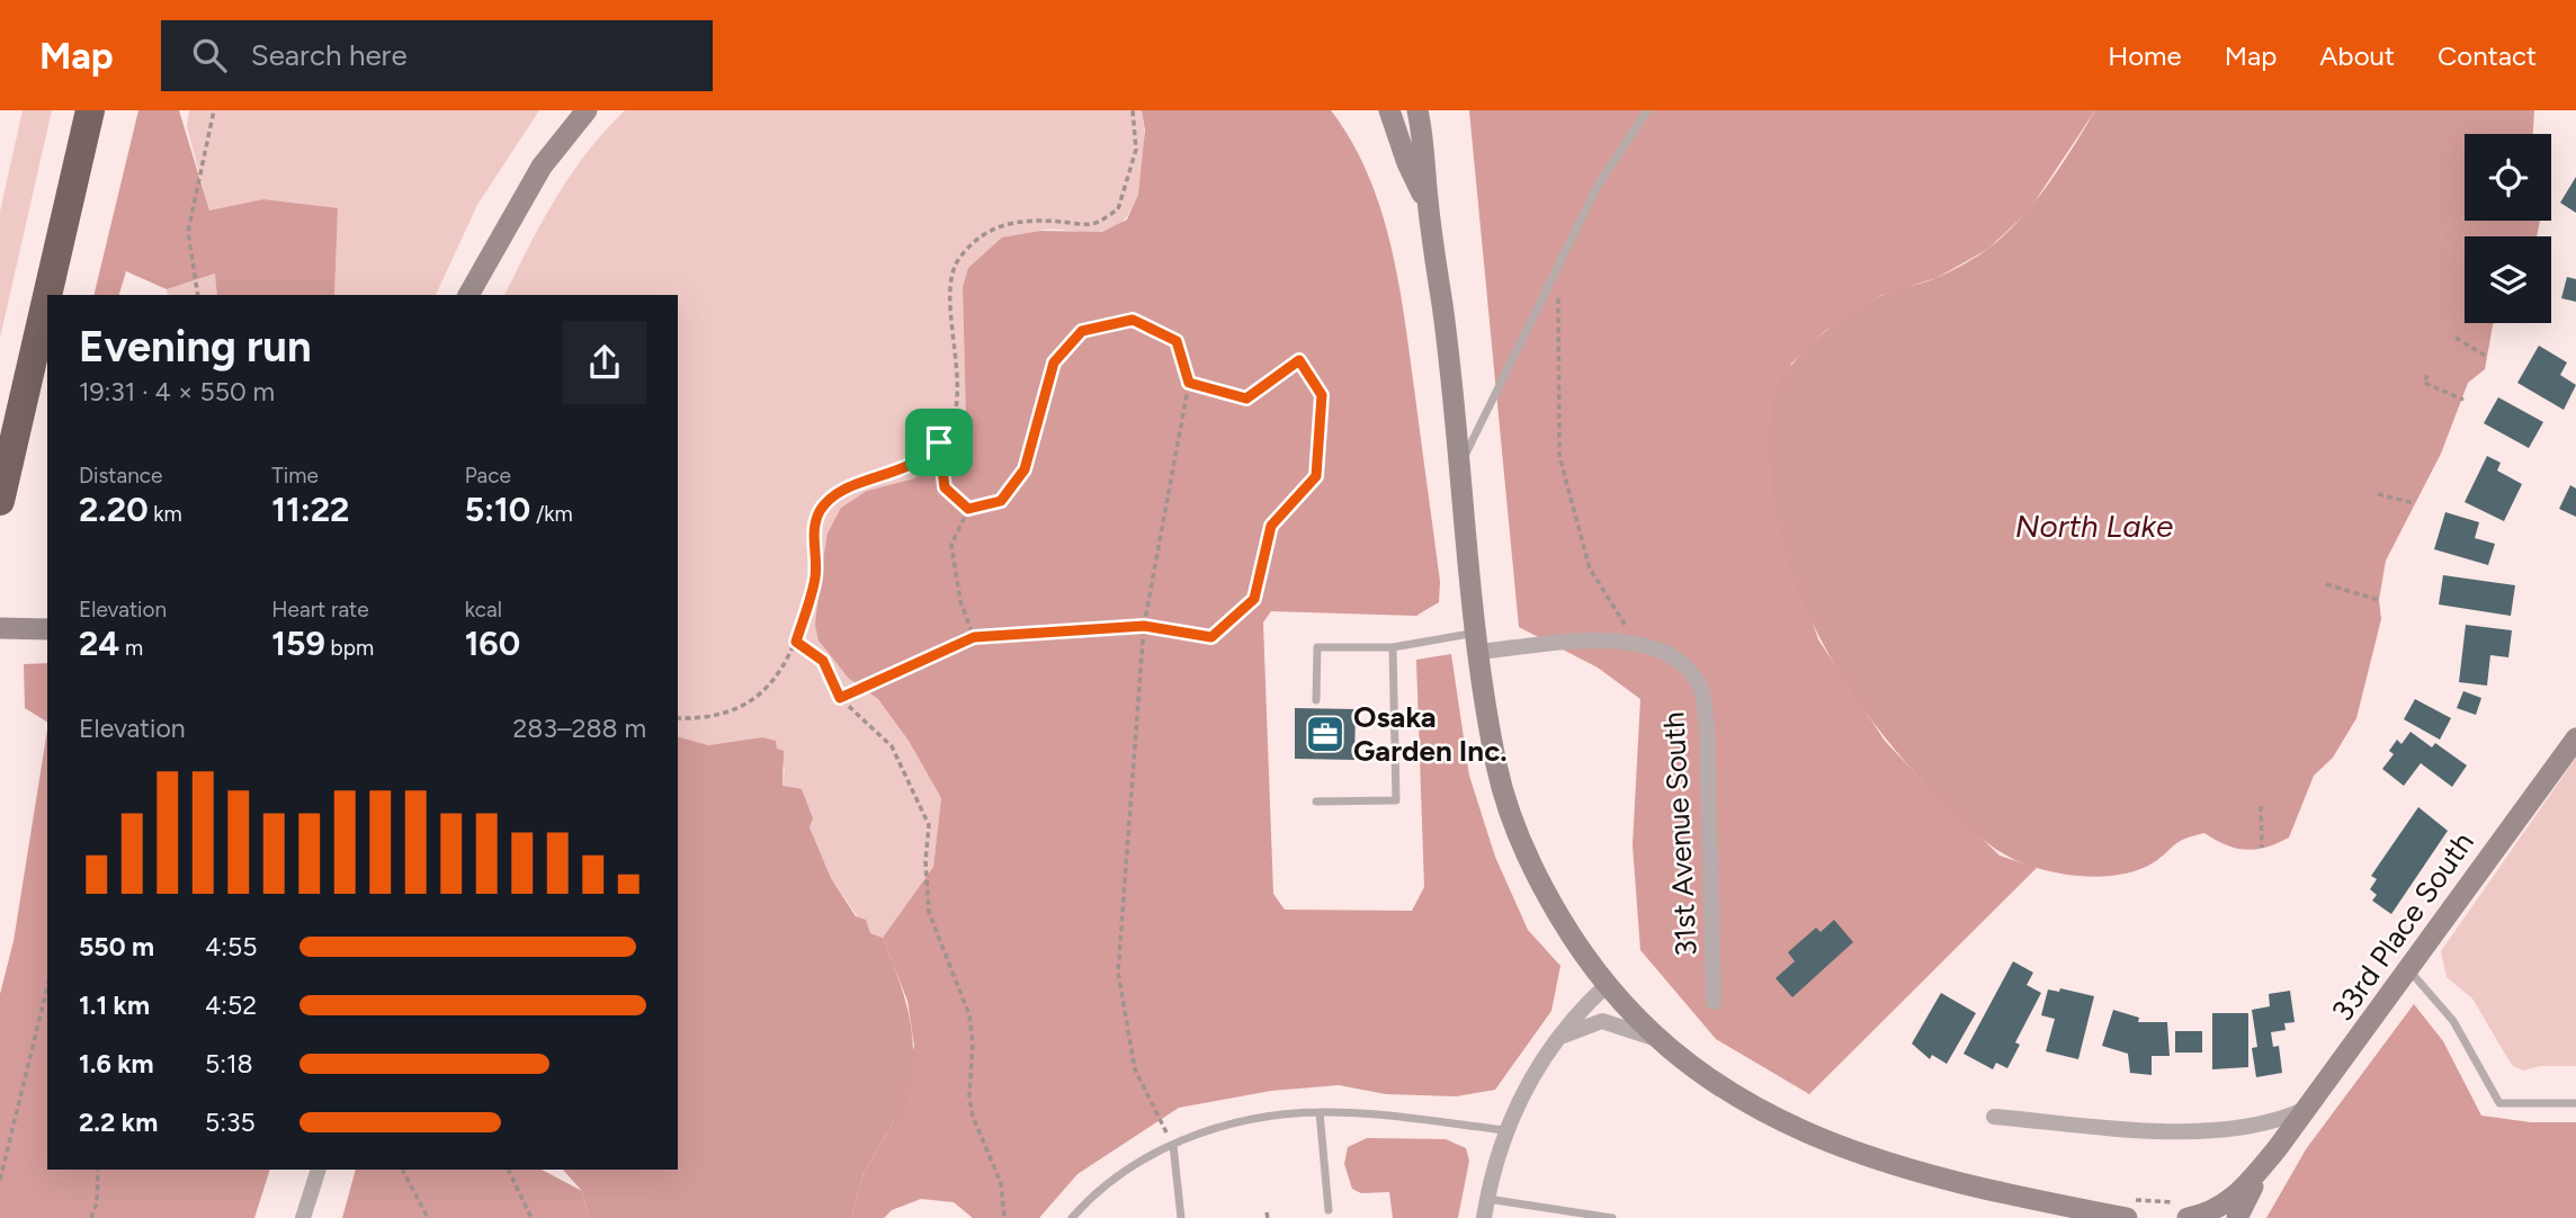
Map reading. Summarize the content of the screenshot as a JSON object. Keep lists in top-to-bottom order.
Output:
{
  "streets": {
    "street": ["31st Avenue South", "33rd Place South"]
  },
  "water": ["North Lake"],
  "places": {
    "office": ["Osaka Garden Inc."]
  },
  "page": {
    "header": "Map",
    "search": "Search here",
    "nav": [
      "Home",
      "Map",
      "About",
      "Contact"
    ],
    "heading": ["Evening run", "19:31 · 4 × 550 m"],
    "stats": [
      ["Distance", "2.20 km"],
      ["Time", "11:22"],
      ["Pace", "5:10 /km"],
      ["Elevation", "24 m"],
      ["Heart rate", "159 bpm"],
      ["kcal", "160"]
    ],
    "chart": ["Elevation", "283–288 m"],
    "list": [
      {
        "name": "550 m",
        "note": "4:55"
      },
      {
        "name": "1.1 km",
        "note": "4:52"
      },
      {
        "name": "1.6 km",
        "note": "5:18"
      },
      {
        "name": "2.2 km",
        "note": "5:35"
      }
    ]
  }
}
